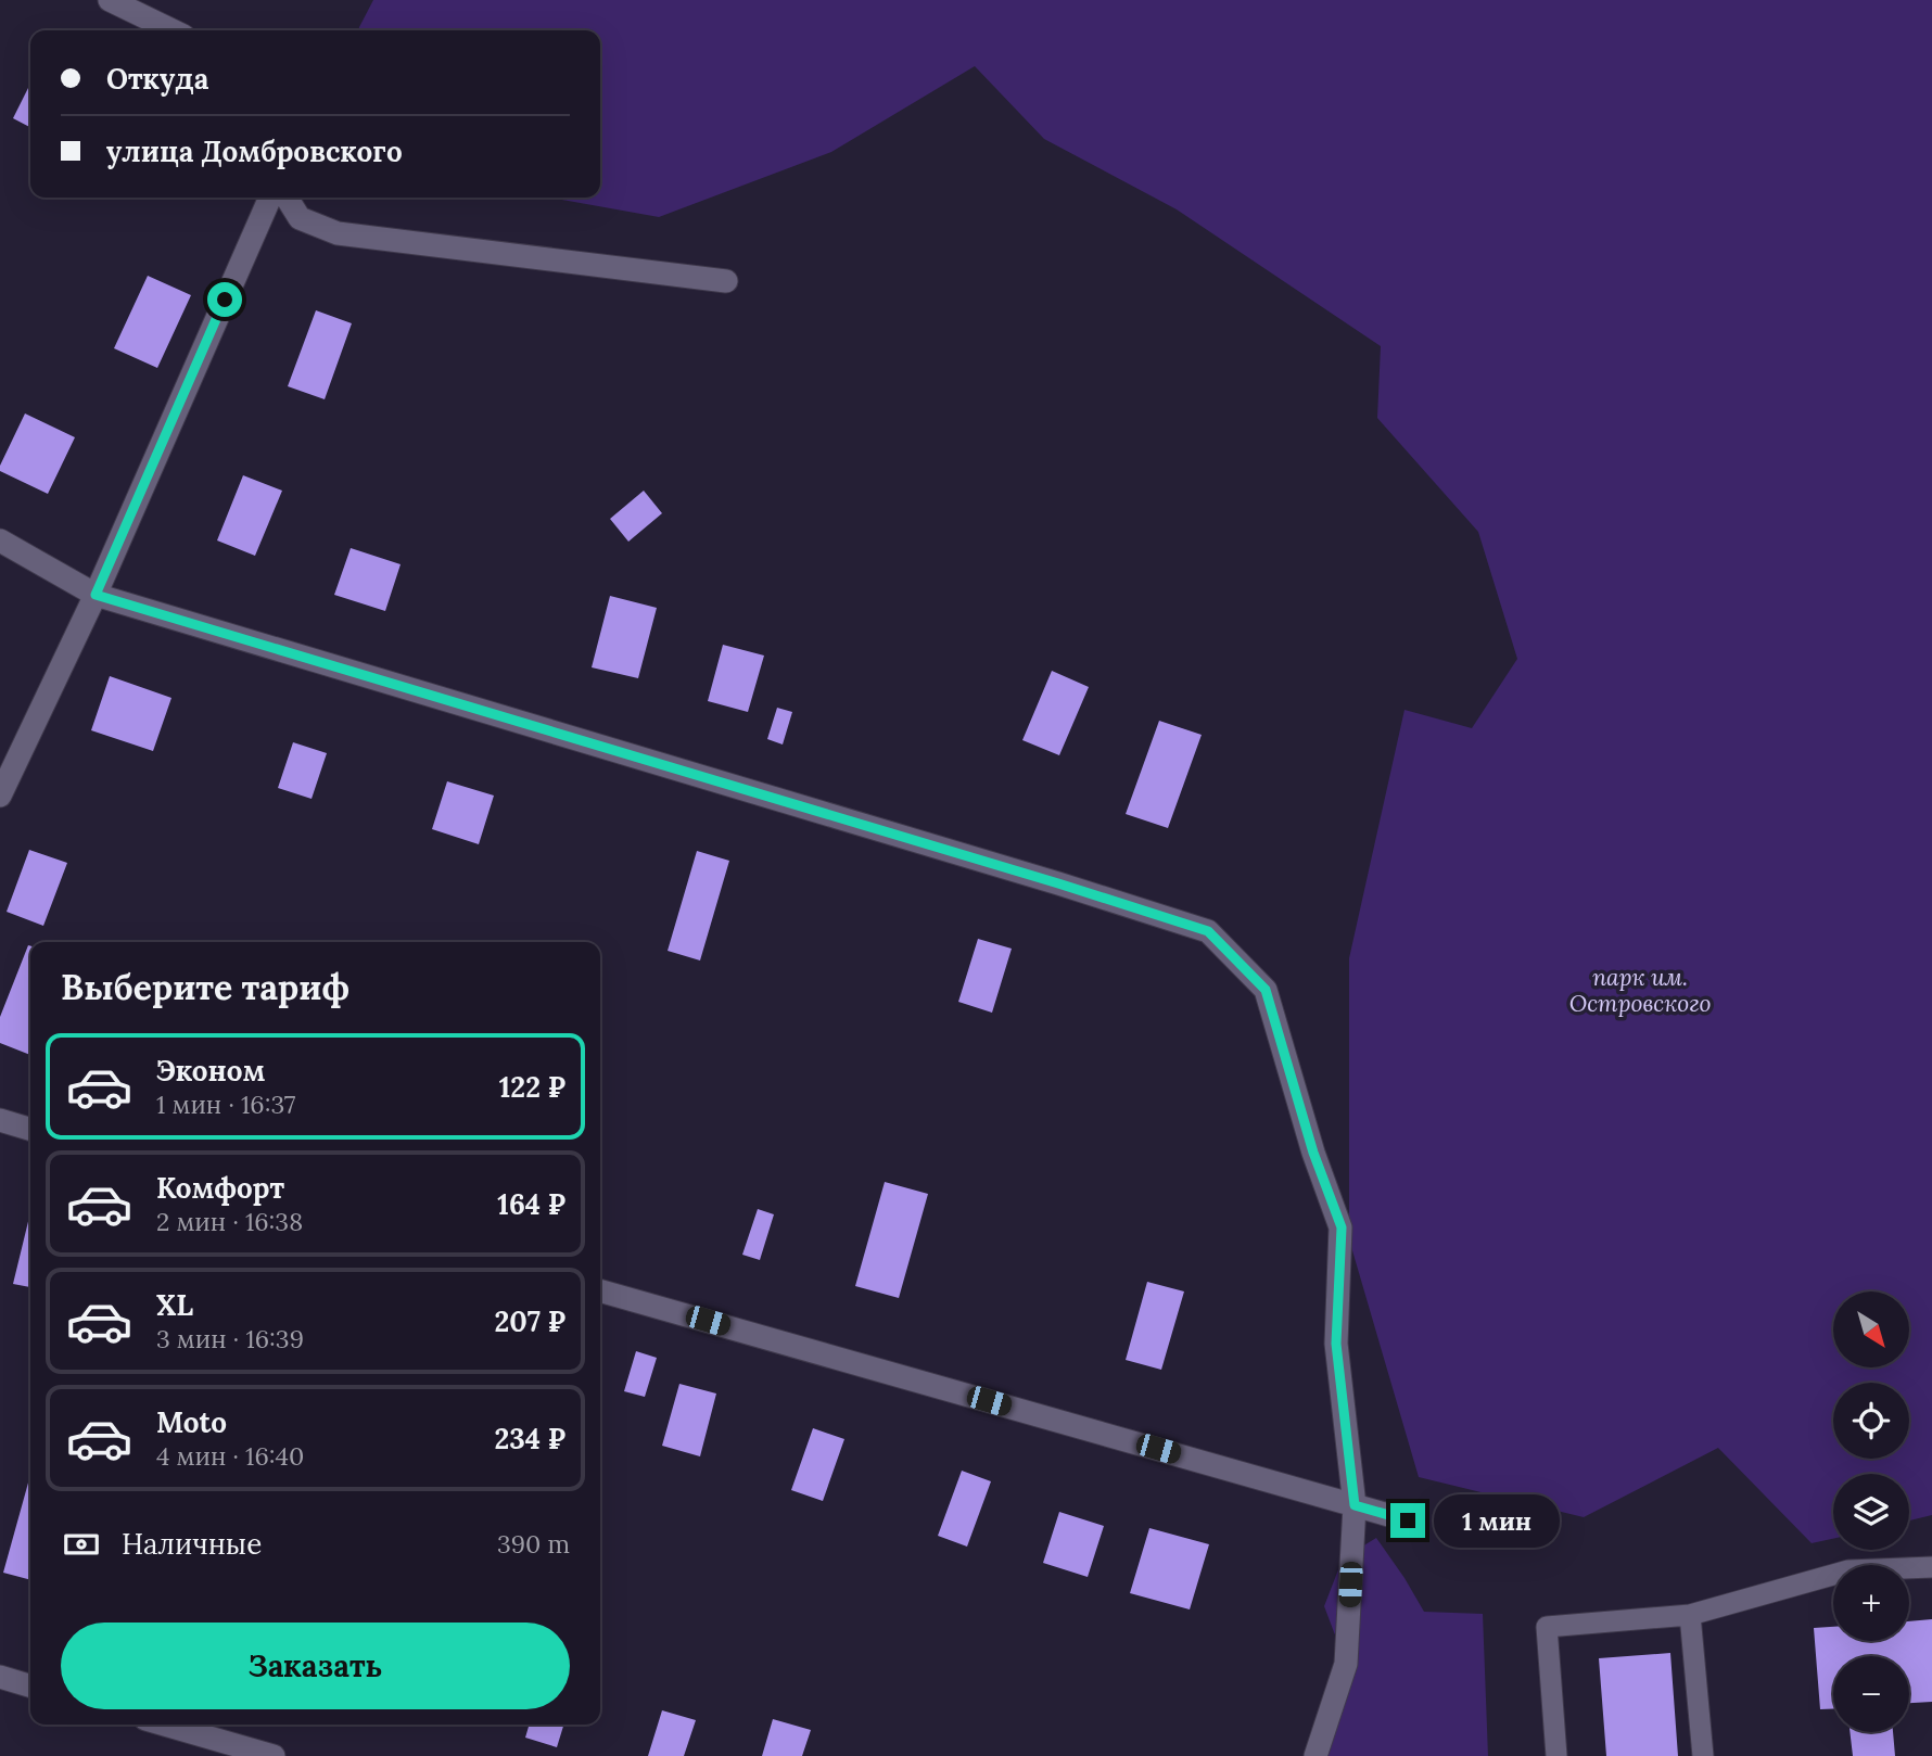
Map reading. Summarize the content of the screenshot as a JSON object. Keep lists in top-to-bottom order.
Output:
{
  "parks": ["парк им. Островского"],
  "north": "bottom right",
  "page": {
    "banner": ["Откуда", "улица Домбровского"],
    "heading": "Выберите тариф",
    "list": [
      {
        "name": "Эконом",
        "note": "1 мин · 16:37",
        "value": "122 ₽"
      },
      {
        "name": "Комфорт",
        "note": "2 мин · 16:38",
        "value": "164 ₽"
      },
      {
        "name": "XL",
        "note": "3 мин · 16:39",
        "value": "207 ₽"
      },
      {
        "name": "Moto",
        "note": "4 мин · 16:40",
        "value": "234 ₽"
      }
    ],
    "map_buttons": ["+", "−"],
    "bubble": "1 мин",
    "pay": ["Наличные", "390 m"],
    "buttons": "Заказать"
  }
}
